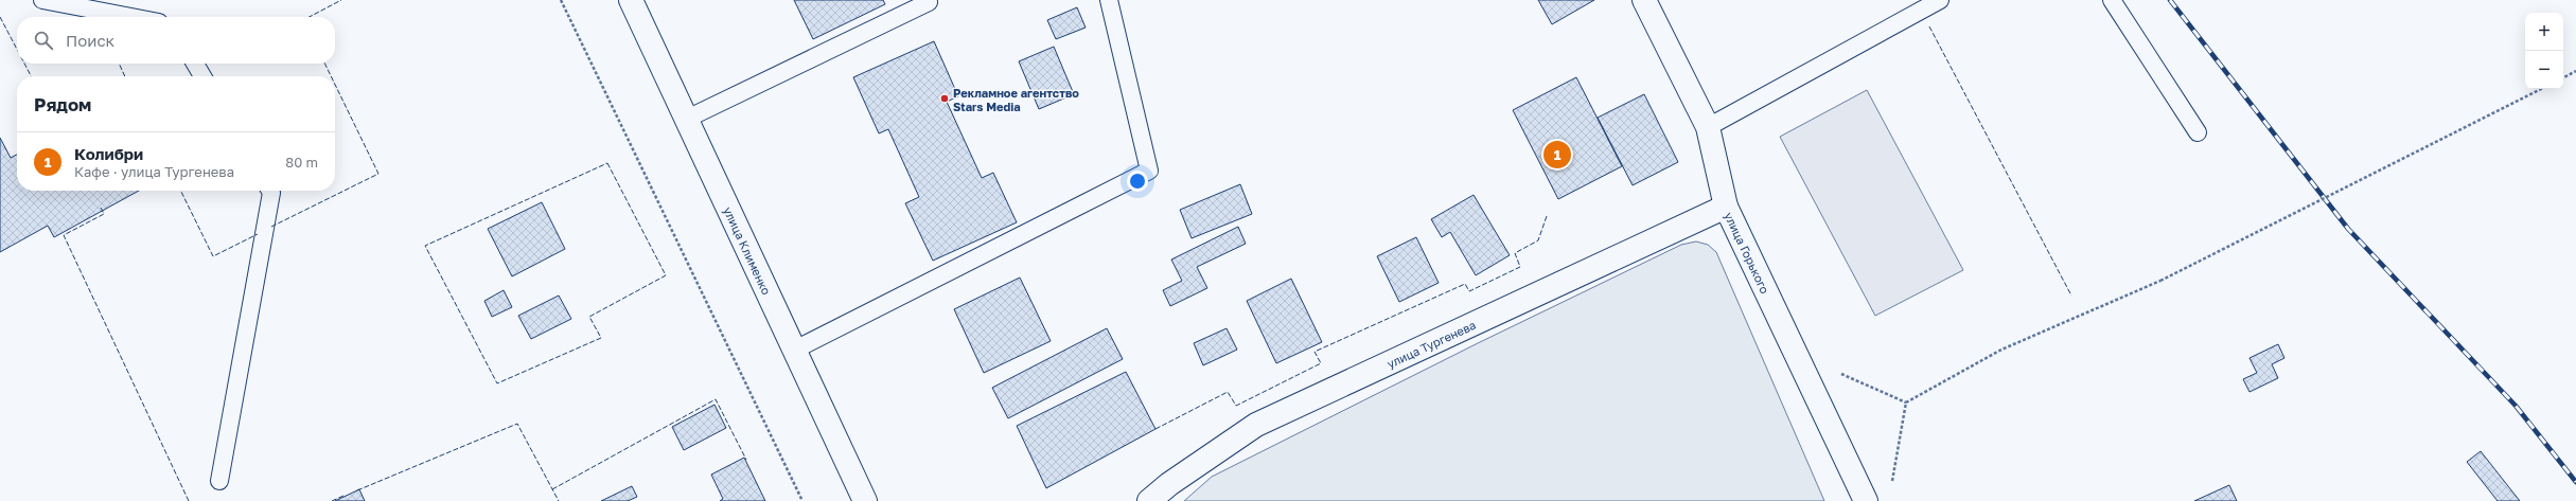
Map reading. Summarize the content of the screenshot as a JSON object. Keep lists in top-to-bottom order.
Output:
{
  "streets": {
    "street": ["улица Клименко", "улица Горького", "улица Тургенева"]
  },
  "crossings": [
    ["улица Горького", "улица Тургенева"]
  ],
  "places": ["Рекламное агентство Stars Media"],
  "page": {
    "map_buttons": ["+", "−"],
    "search": "Поиск",
    "heading": "Рядом",
    "list": [
      {
        "mark": "1",
        "name": "Колибри",
        "note": "Кафе · улица Тургенева",
        "value": "80 m"
      }
    ],
    "pins": "1"
  }
}
